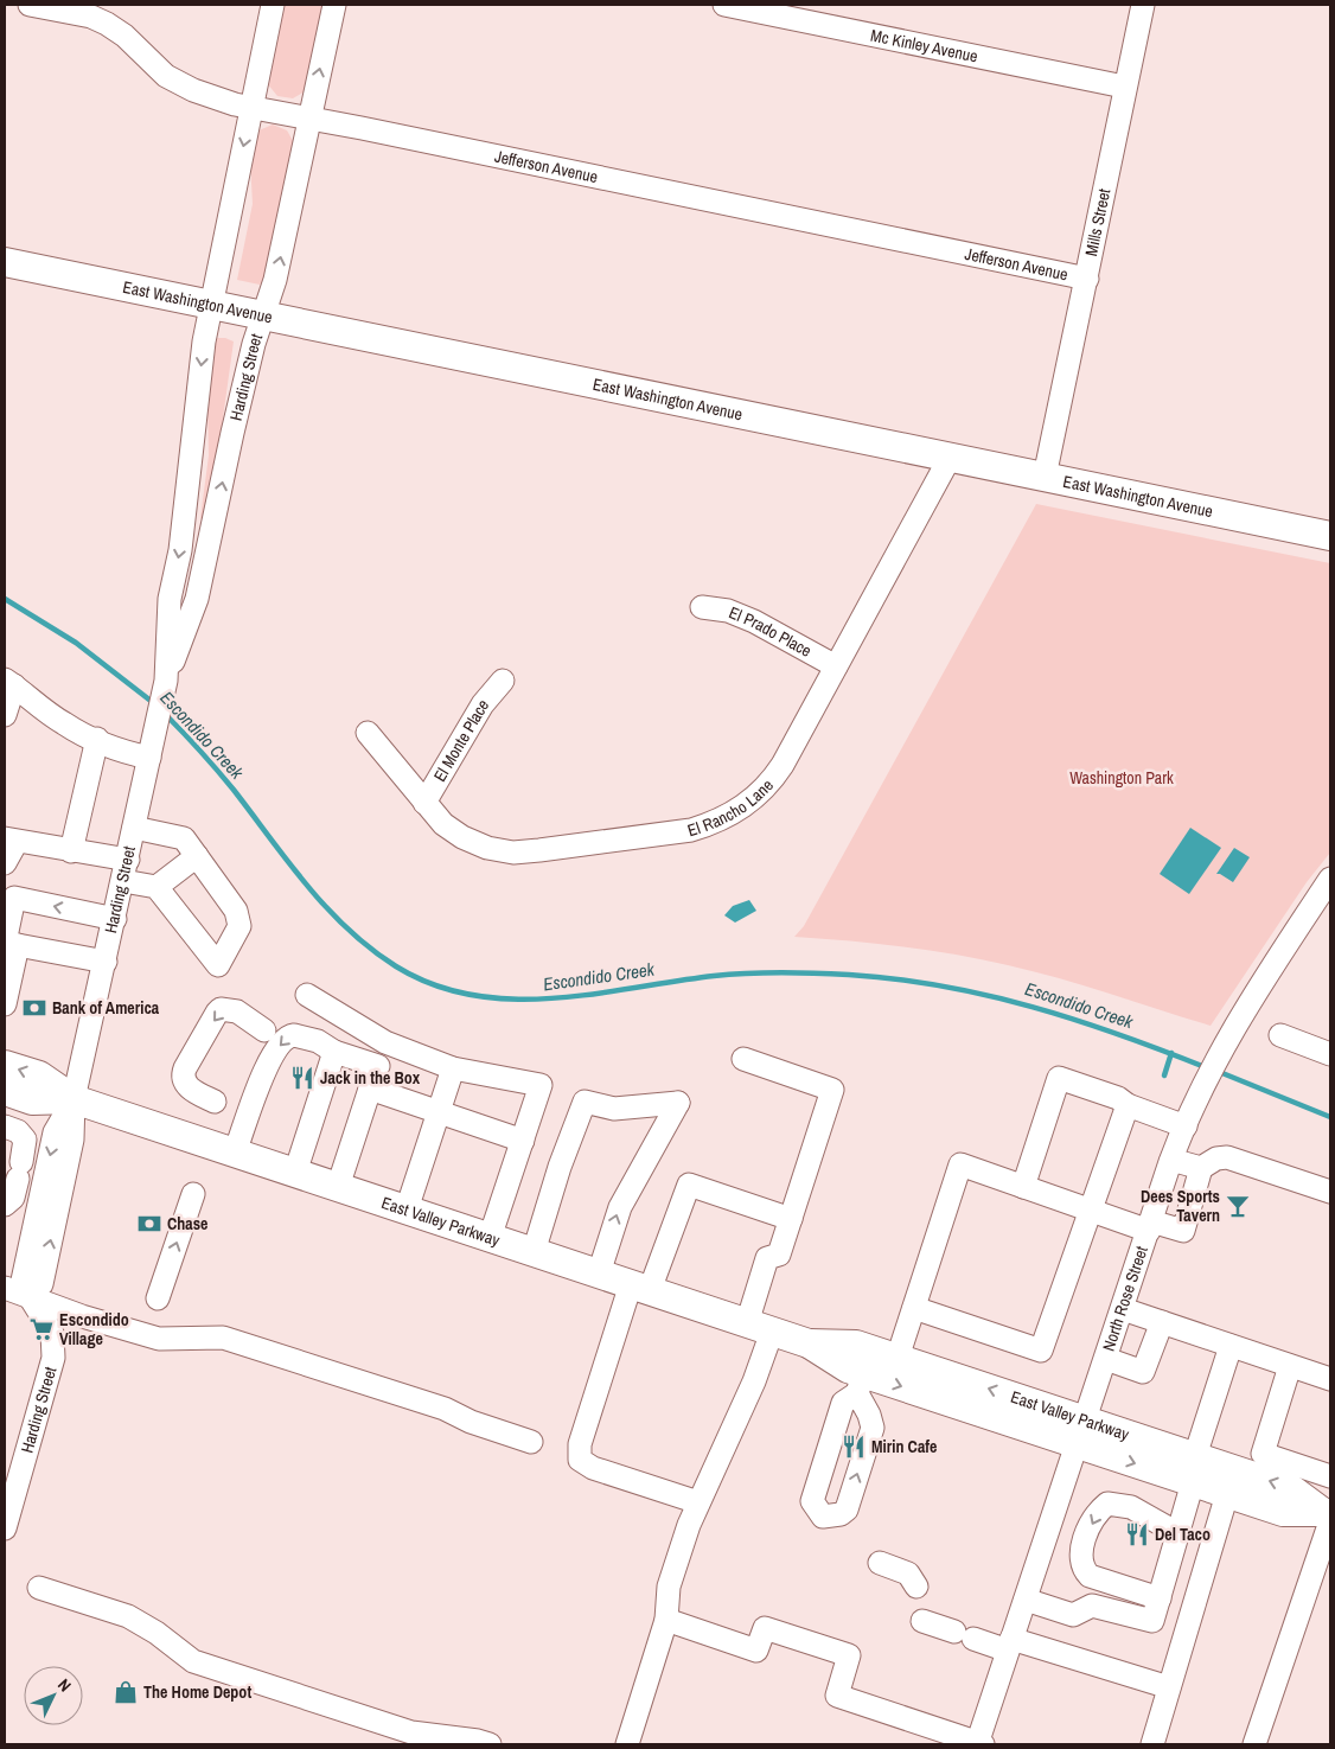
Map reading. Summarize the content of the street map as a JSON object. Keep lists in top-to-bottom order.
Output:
{
  "streets": {
    "main road": ["East Washington Avenue", "East Valley Parkway"],
    "street": [
      "Mc Kinley Avenue",
      "Jefferson Avenue",
      "Mills Street",
      "Harding Street",
      "El Prado Place",
      "El Monte Place",
      "El Rancho Lane",
      "North Rose Street"
    ]
  },
  "crossings": [
    ["Mc Kinley Avenue", "Mills Street"],
    ["Jefferson Avenue", "Mills Street"],
    ["Jefferson Avenue", "Harding Street"],
    ["Mills Street", "East Washington Avenue"],
    ["East Washington Avenue", "Harding Street"],
    ["East Washington Avenue", "El Rancho Lane"],
    ["Harding Street", "East Valley Parkway"],
    ["El Prado Place", "El Rancho Lane"],
    ["El Monte Place", "El Rancho Lane"],
    ["East Valley Parkway", "North Rose Street"]
  ],
  "water": ["Escondido Creek"],
  "parks": ["Washington Park"],
  "places": {
    "bank": ["Bank of America", "Chase"],
    "restaurant": ["Jack in the Box", "Mirin Cafe", "Del Taco"],
    "bar": ["Dees Sports Tavern"],
    "supermarket": ["Escondido Village"],
    "shop": ["The Home Depot"]
  },
  "north": "top right"
}
